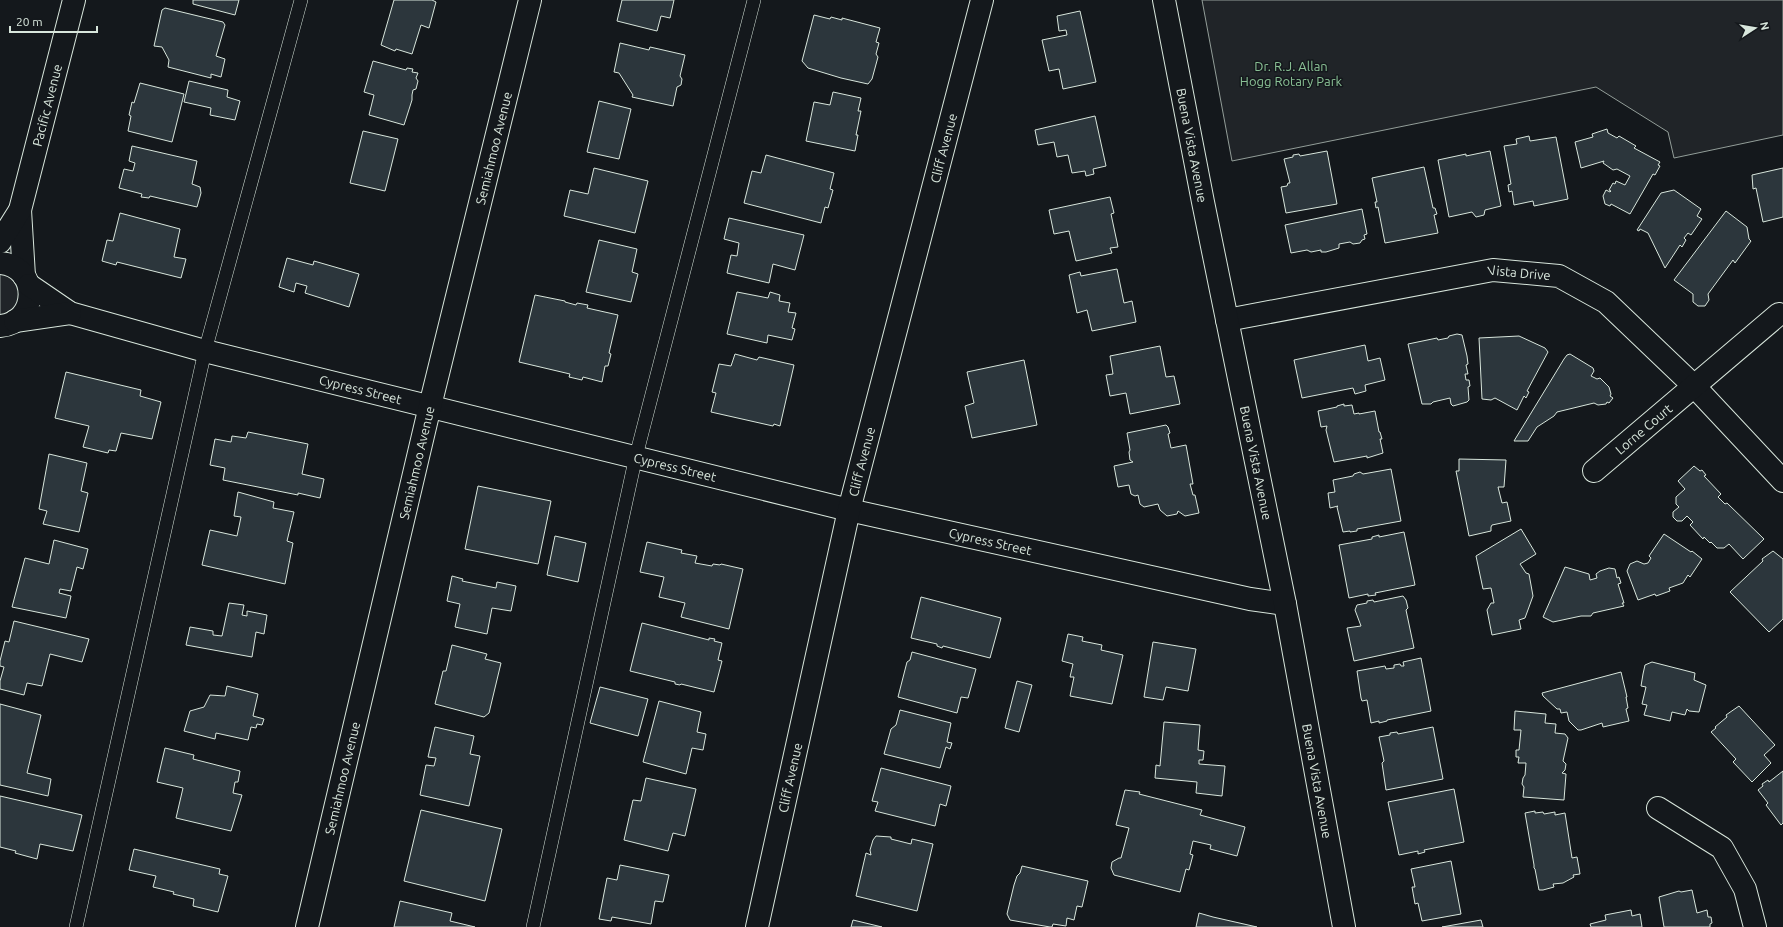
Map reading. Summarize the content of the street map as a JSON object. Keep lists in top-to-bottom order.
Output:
{
  "streets": {
    "street": [
      "Pacific Avenue",
      "Buena Vista Avenue",
      "Semiahmoo Avenue",
      "Cliff Avenue",
      "Vista Drive",
      "Cypress Street",
      "Lorne Court"
    ]
  },
  "crossings": [
    ["Pacific Avenue", "Cypress Street"],
    ["Buena Vista Avenue", "Vista Drive"],
    ["Buena Vista Avenue", "Cypress Street"],
    ["Semiahmoo Avenue", "Cypress Street"],
    ["Cliff Avenue", "Cypress Street"],
    ["Vista Drive", "Lorne Court"]
  ],
  "parks": ["Dr. R.J. Allan Hogg Rotary Park"],
  "scale_bar": "20 m",
  "north": "right"
}
